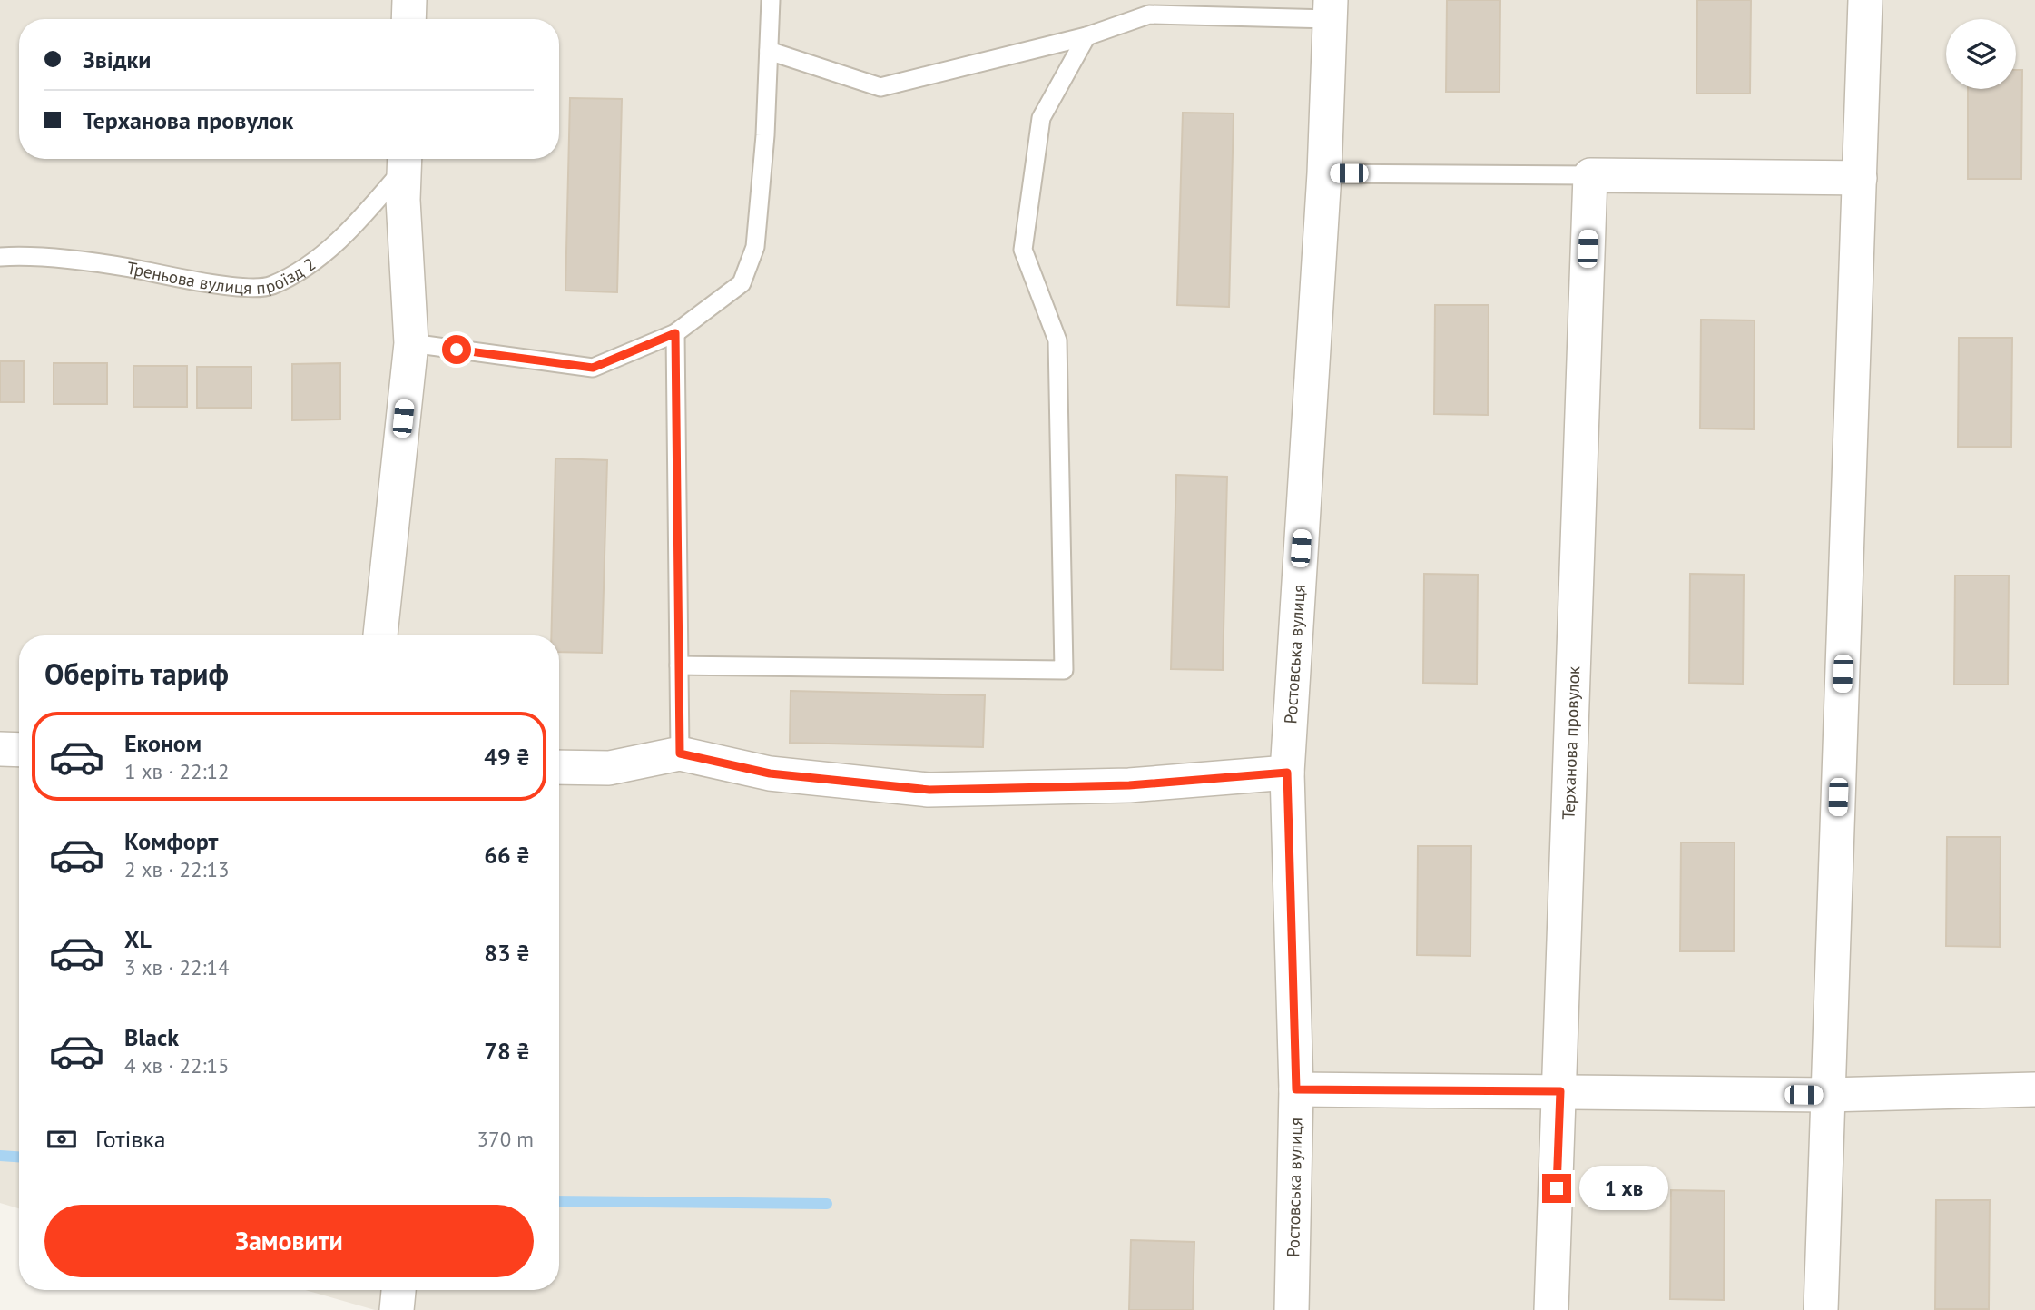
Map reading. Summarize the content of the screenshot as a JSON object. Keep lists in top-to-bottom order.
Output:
{
  "streets": {
    "street": ["Ростовська вулиця", "Терханова провулок"],
    "lane": ["Треньова вулиця проїзд 2"]
  },
  "page": {
    "banner": ["Звідки", "Терханова провулок"],
    "heading": "Оберіть тариф",
    "list": [
      {
        "name": "Економ",
        "note": "1 хв · 22:12",
        "value": "49 ₴"
      },
      {
        "name": "Комфорт",
        "note": "2 хв · 22:13",
        "value": "66 ₴"
      },
      {
        "name": "XL",
        "note": "3 хв · 22:14",
        "value": "83 ₴"
      },
      {
        "name": "Black",
        "note": "4 хв · 22:15",
        "value": "78 ₴"
      }
    ],
    "pay": ["Готівка", "370 m"],
    "bubble": "1 хв",
    "buttons": "Замовити"
  }
}
